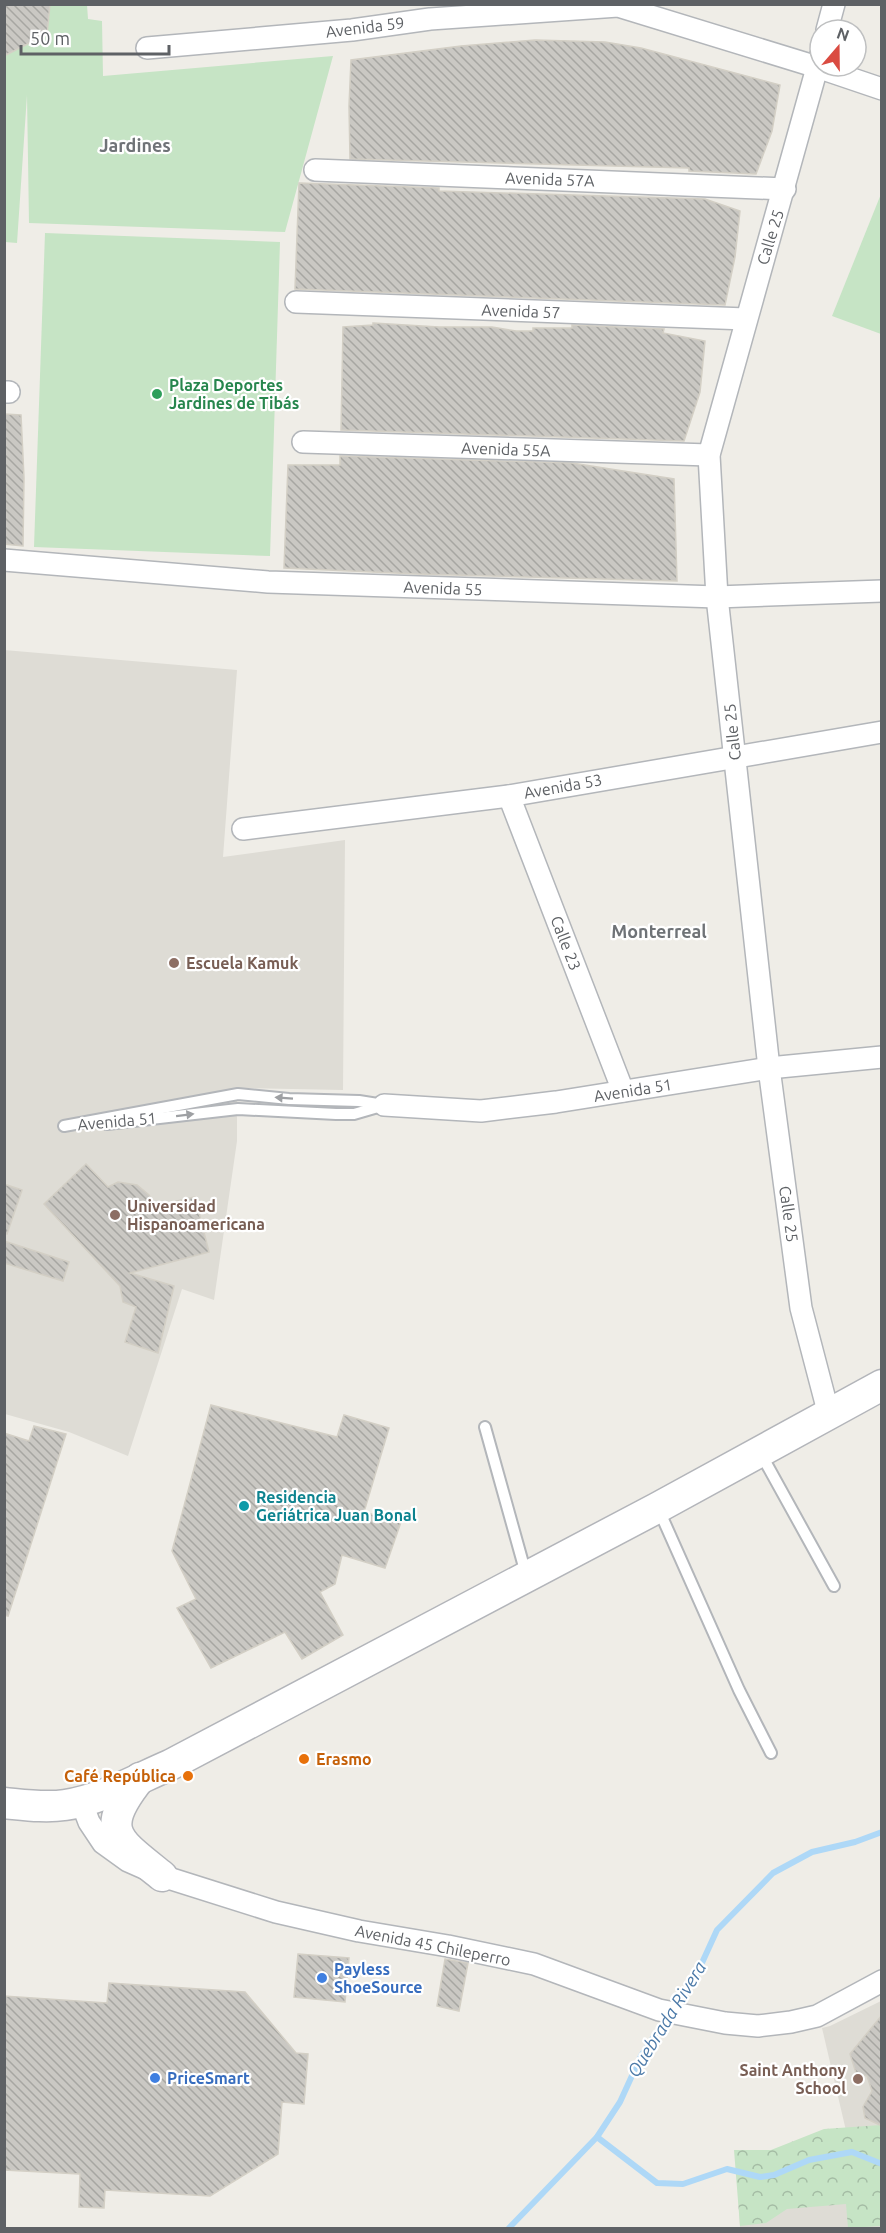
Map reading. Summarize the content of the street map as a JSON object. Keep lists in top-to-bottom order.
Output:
{
  "streets": {
    "street": [
      "Avenida 59",
      "Avenida 57A",
      "Calle 25",
      "Avenida 57",
      "Avenida 55A",
      "Avenida 55",
      "Avenida 53",
      "Calle 23",
      "Avenida 51",
      "Avenida 45 Chileperro"
    ]
  },
  "crossings": [
    ["Avenida 57A", "Calle 25"],
    ["Calle 25", "Avenida 57"],
    ["Calle 25", "Avenida 55A"],
    ["Calle 25", "Avenida 55"],
    ["Calle 25", "Avenida 53"],
    ["Calle 25", "Avenida 51"],
    ["Avenida 53", "Calle 23"],
    ["Calle 23", "Avenida 51"]
  ],
  "districts": ["Jardines", "Monterreal"],
  "water": ["Quebrada Rivera"],
  "places": [
    "Plaza Deportes Jardines de Tibás",
    "Escuela Kamuk",
    "Universidad Hispanoamericana",
    "Residencia Geriátrica Juan Bonal",
    "Erasmo",
    "Café República",
    "Payless ShoeSource",
    "PriceSmart",
    "Saint Anthony School"
  ],
  "scale_bar": "50 m",
  "north": "top"
}
